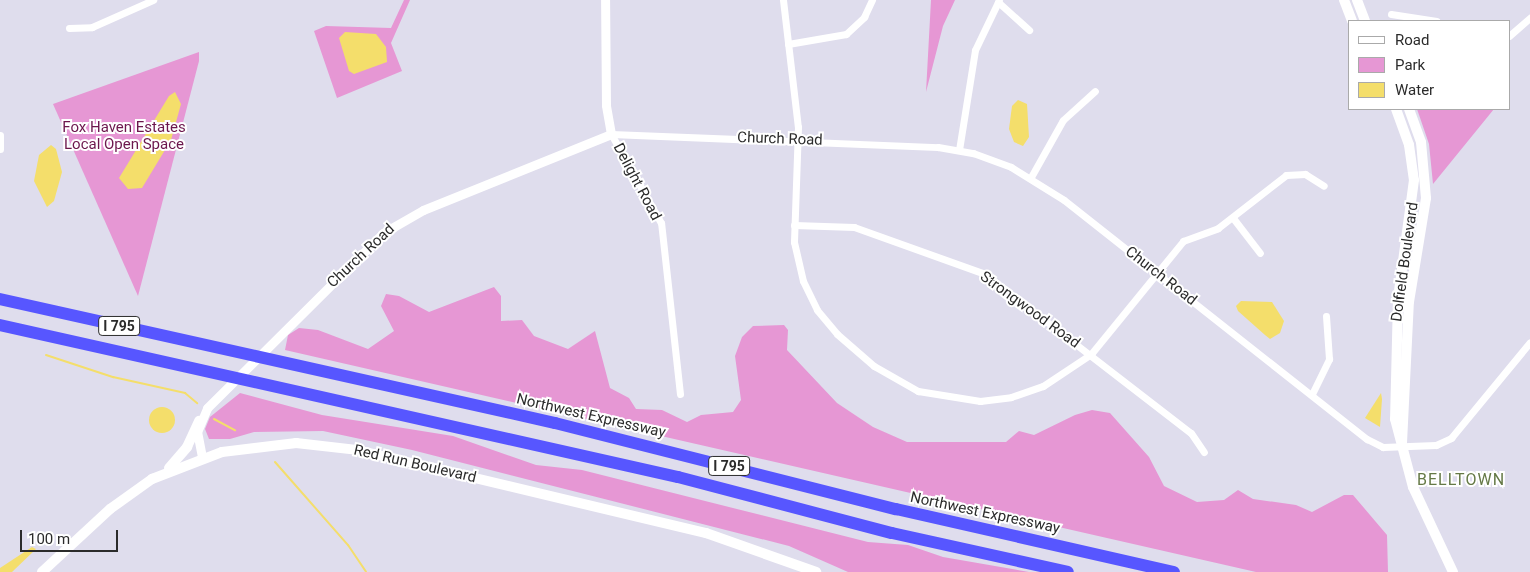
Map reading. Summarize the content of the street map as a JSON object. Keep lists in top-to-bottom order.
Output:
{
  "streets": {
    "highway": ["I 795", "Northwest Expressway"],
    "main road": ["Dolfield Boulevard", "Red Run Boulevard"],
    "street": ["Church Road", "Delight Road", "Strongwood Road"]
  },
  "crossings": [
    ["Church Road", "Delight Road"],
    ["Church Road", "Dolfield Boulevard"]
  ],
  "districts": ["BELLTOWN"],
  "parks": ["Fox Haven Estates Local Open Space"],
  "legend": ["Road", "Park", "Water"],
  "scale_bar": "100 m"
}
